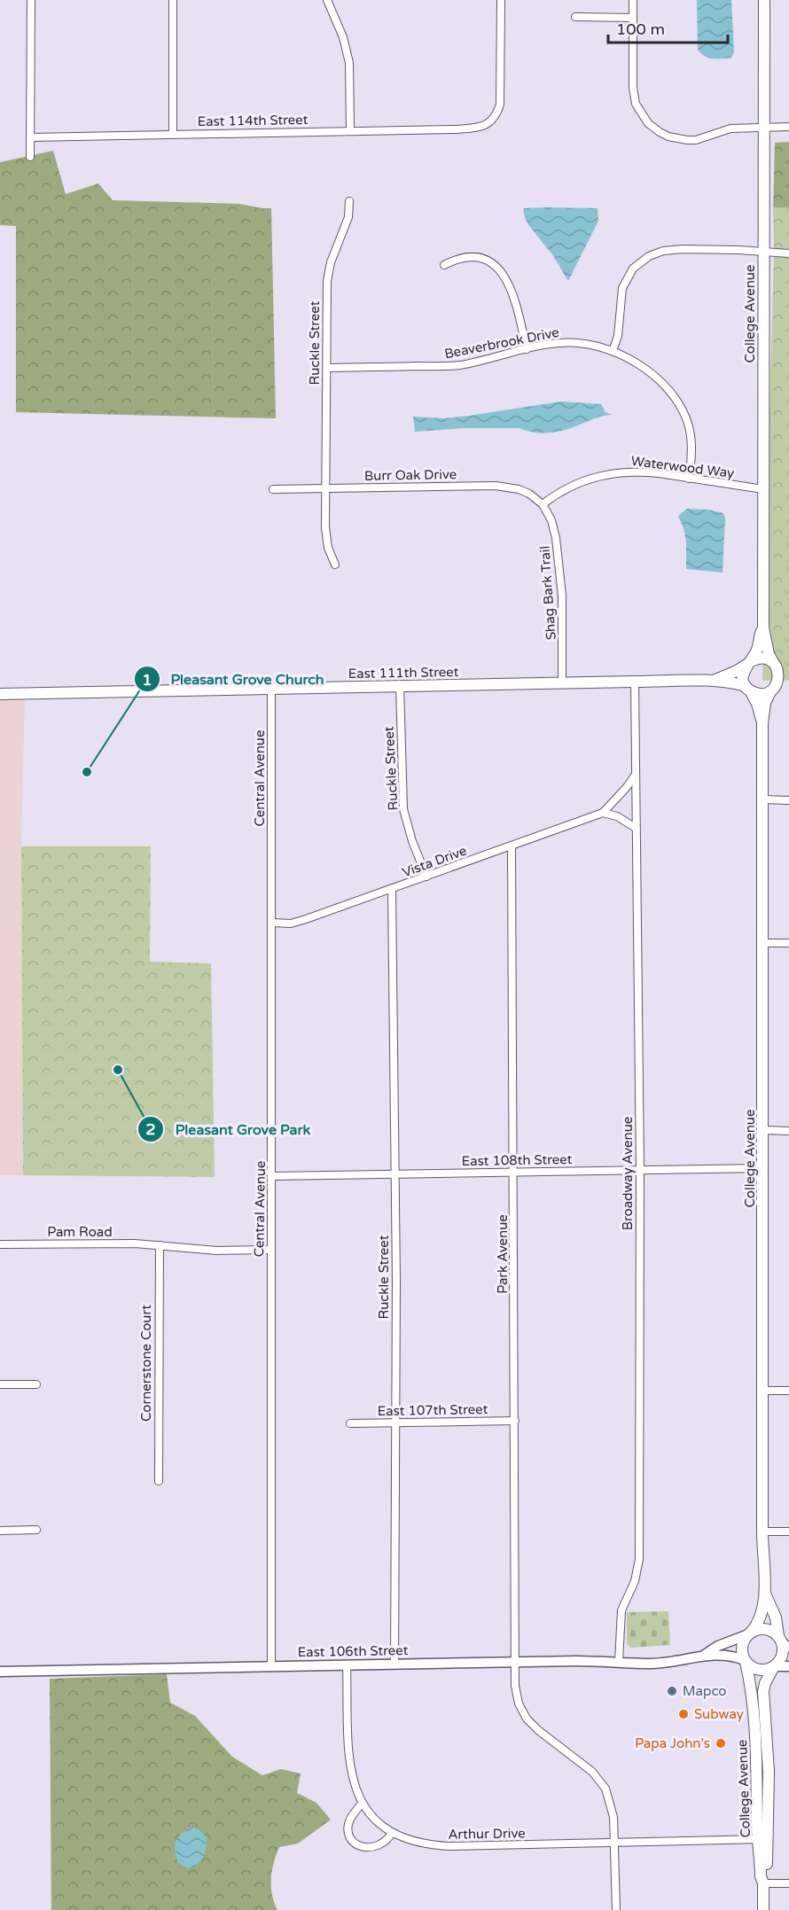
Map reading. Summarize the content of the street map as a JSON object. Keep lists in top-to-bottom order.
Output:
{
  "streets": {
    "main road": ["College Avenue", "East 111th Street"],
    "street": [
      "East 114th Street",
      "Ruckle Street",
      "Beaverbrook Drive",
      "Waterwood Way",
      "Burr Oak Drive",
      "Shag Bark Trail",
      "Central Avenue",
      "Vista Drive",
      "East 108th Street",
      "Broadway Avenue",
      "Pam Road",
      "Park Avenue",
      "Cornerstone Court",
      "East 107th Street",
      "East 106th Street",
      "Arthur Drive"
    ]
  },
  "crossings": [
    ["College Avenue", "Waterwood Way"],
    ["College Avenue", "East 111th Street"],
    ["College Avenue", "East 108th Street"],
    ["College Avenue", "East 106th Street"],
    ["College Avenue", "Arthur Drive"],
    ["Ruckle Street", "Beaverbrook Drive"],
    ["Ruckle Street", "Burr Oak Drive"],
    ["Ruckle Street", "East 111th Street"],
    ["Ruckle Street", "Vista Drive"],
    ["Ruckle Street", "East 108th Street"],
    ["Ruckle Street", "East 107th Street"],
    ["Ruckle Street", "East 106th Street"],
    ["Beaverbrook Drive", "Waterwood Way"],
    ["Waterwood Way", "Burr Oak Drive"],
    ["Waterwood Way", "Shag Bark Trail"],
    ["Burr Oak Drive", "Shag Bark Trail"],
    ["Shag Bark Trail", "East 111th Street"],
    ["East 111th Street", "Central Avenue"],
    ["East 111th Street", "Broadway Avenue"],
    ["Central Avenue", "Vista Drive"],
    ["Central Avenue", "East 108th Street"],
    ["Central Avenue", "Pam Road"],
    ["Central Avenue", "East 106th Street"],
    ["Vista Drive", "Broadway Avenue"],
    ["Vista Drive", "Park Avenue"],
    ["East 108th Street", "Broadway Avenue"],
    ["East 108th Street", "Park Avenue"],
    ["Broadway Avenue", "East 106th Street"],
    ["Pam Road", "Cornerstone Court"],
    ["Park Avenue", "East 107th Street"],
    ["Park Avenue", "East 106th Street"],
    ["Park Avenue", "Arthur Drive"],
    ["East 106th Street", "Arthur Drive"]
  ],
  "places": [
    "Pleasant Grove Church",
    "Pleasant Grove Park",
    "Mapco",
    "Subway",
    "Papa John's"
  ],
  "scale_bar": "100 m"
}
